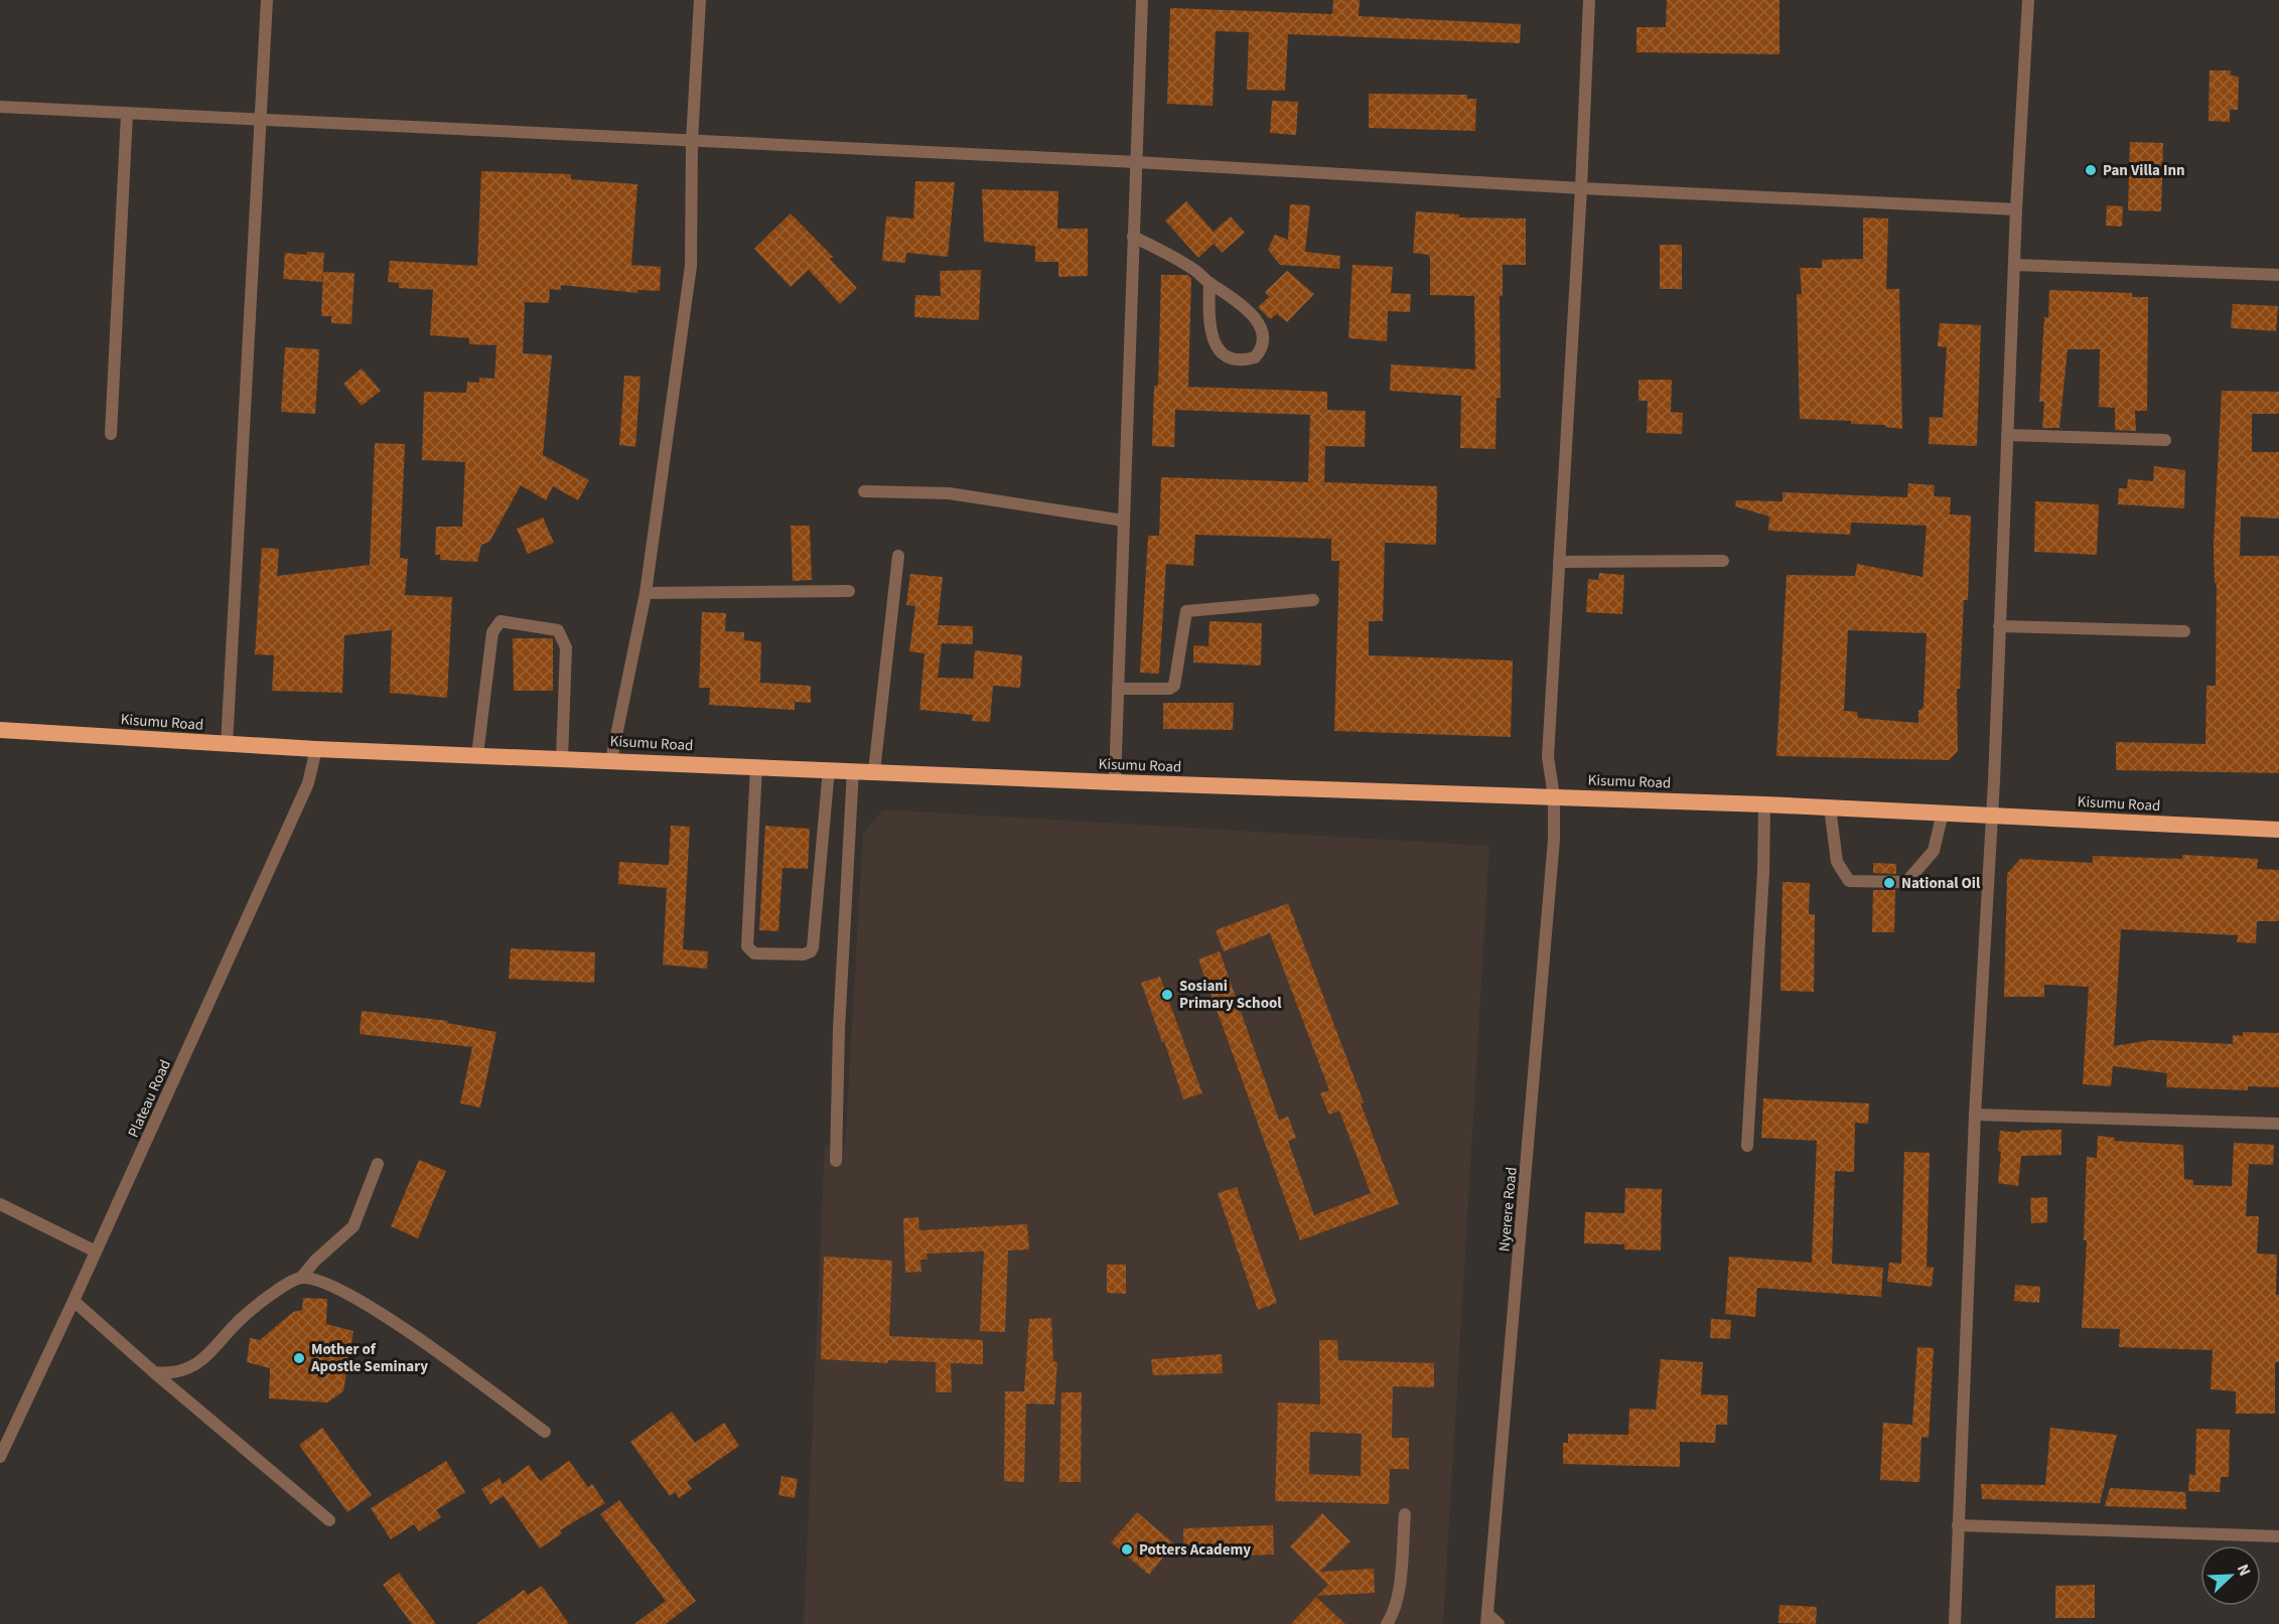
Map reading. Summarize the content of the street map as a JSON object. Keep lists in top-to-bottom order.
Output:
{
  "streets": {
    "highway": ["Kisumu Road"],
    "street": ["Plateau Road", "Nyerere Road"]
  },
  "crossings": [
    ["Kisumu Road", "Plateau Road"],
    ["Kisumu Road", "Nyerere Road"]
  ],
  "places": [
    "Pan Villa Inn",
    "National Oil",
    "Sosiani Primary School",
    "Mother of Apostle Seminary",
    "Potters Academy"
  ],
  "north": "top right"
}
